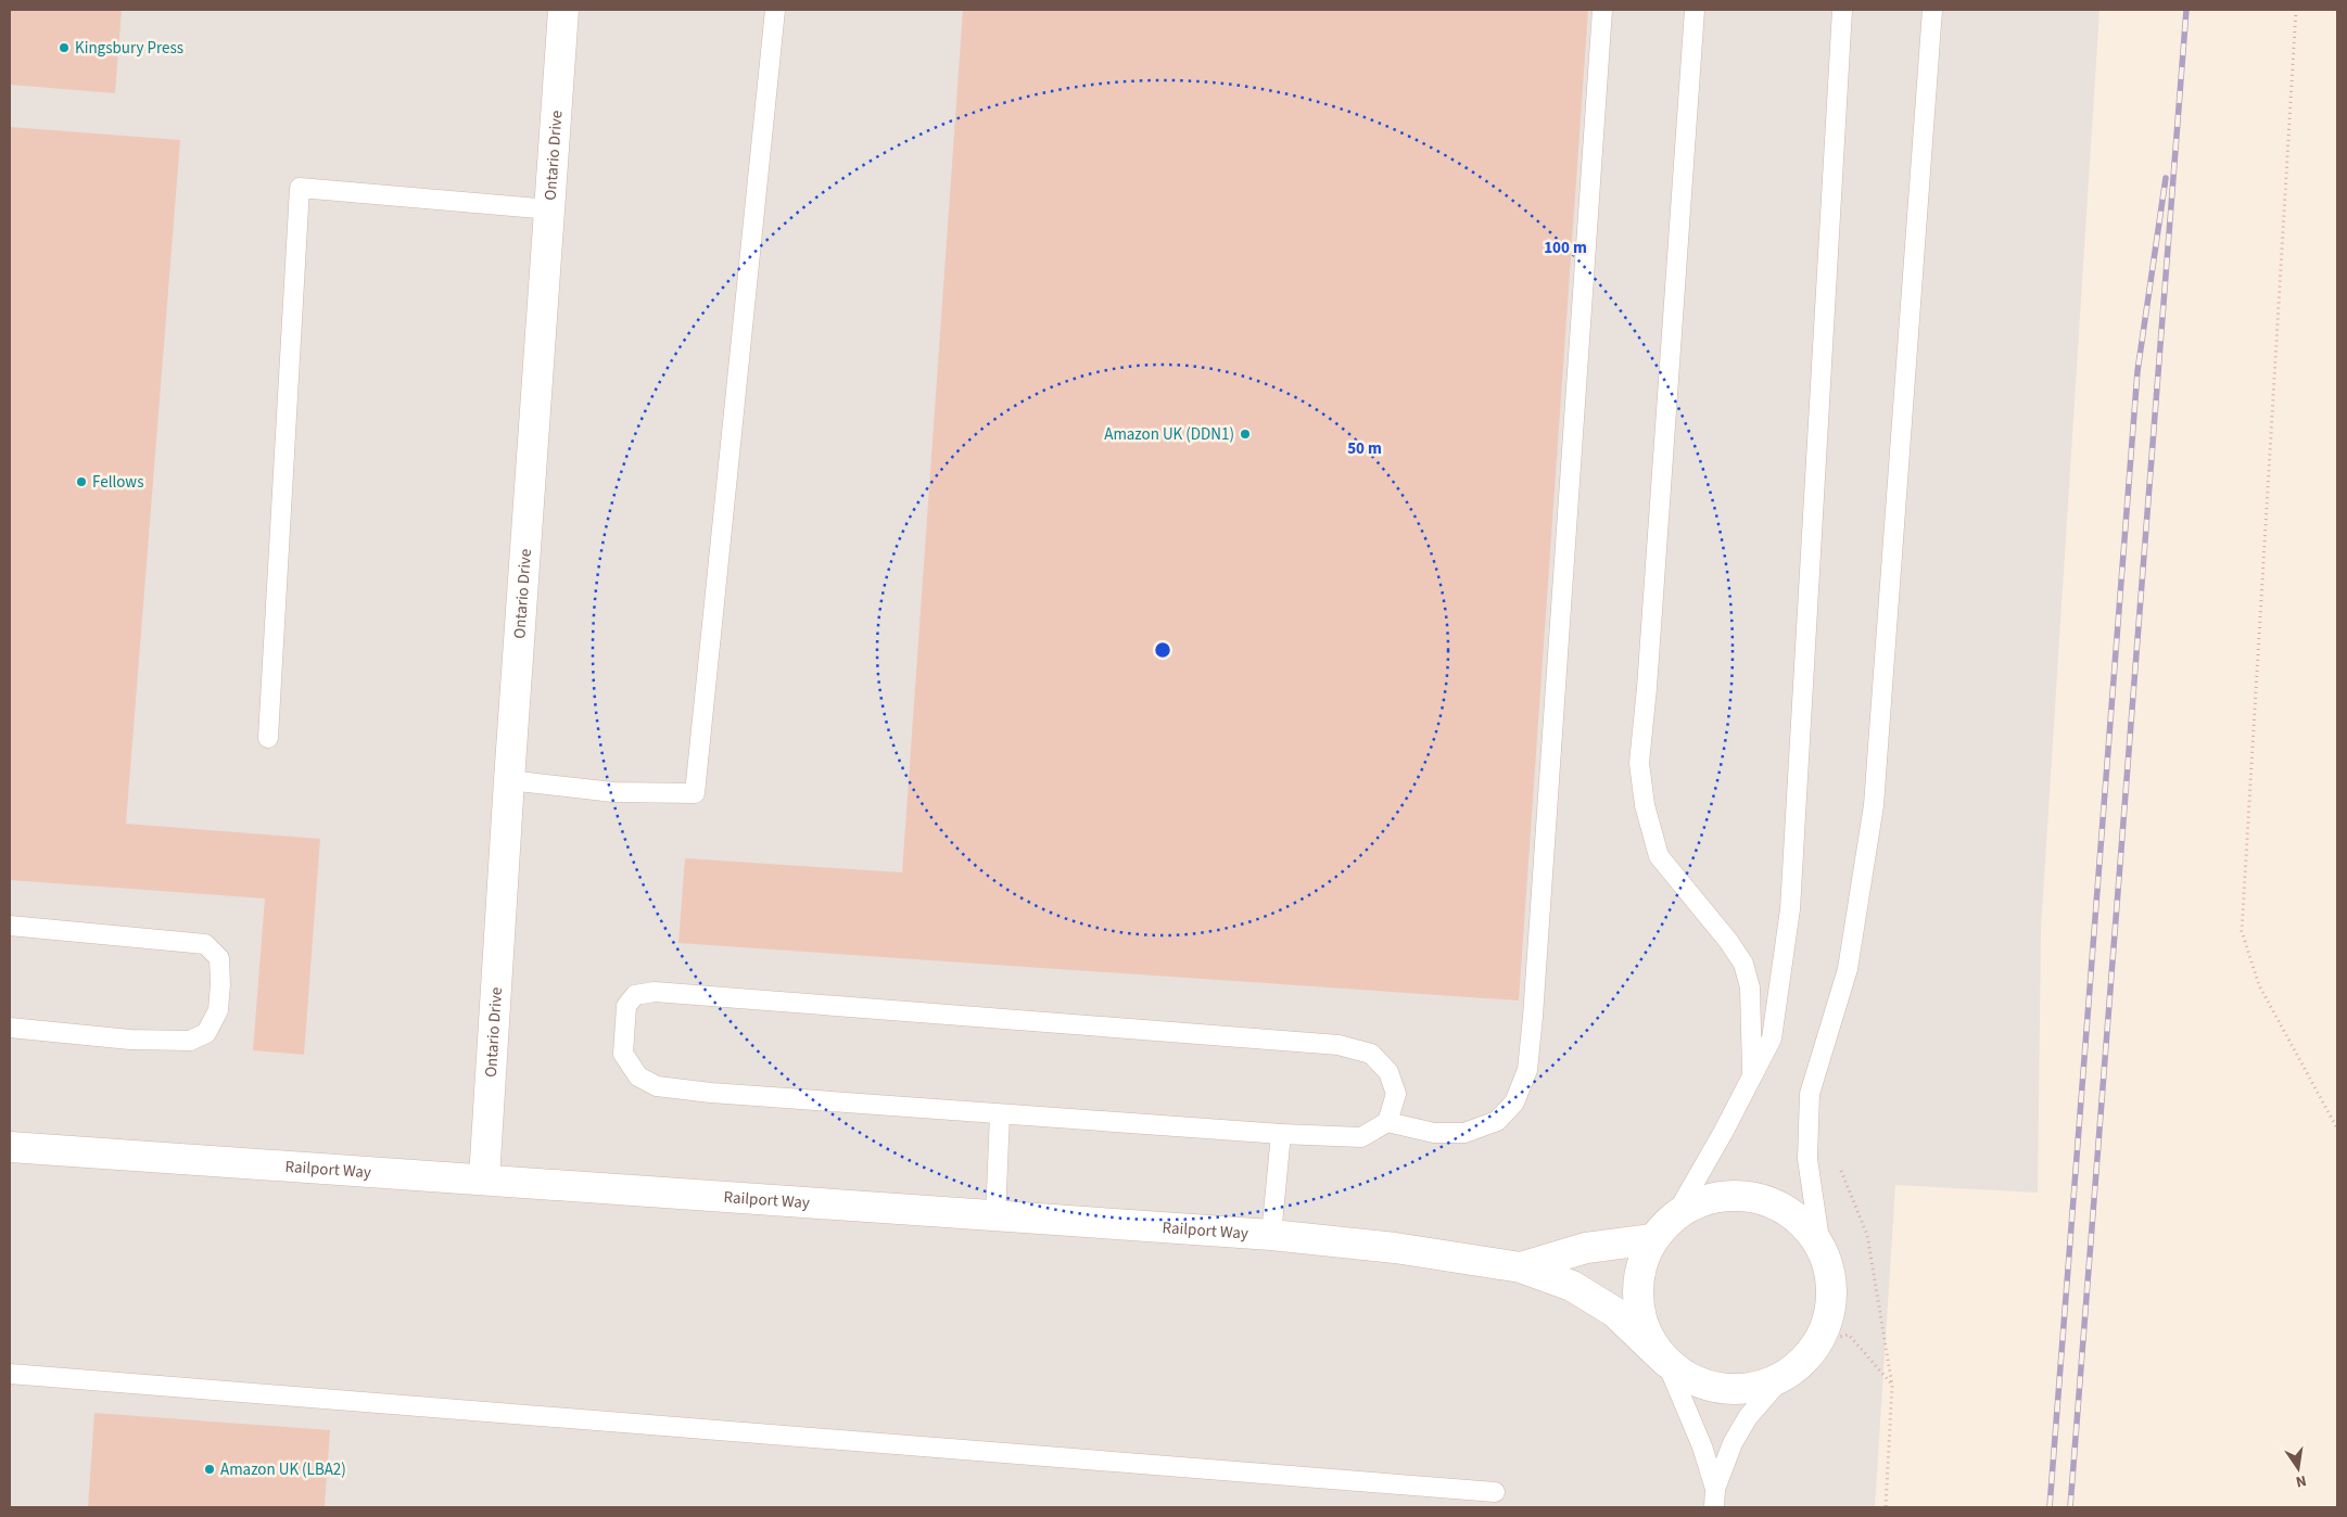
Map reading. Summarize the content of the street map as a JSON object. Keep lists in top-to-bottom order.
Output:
{
  "streets": {
    "street": ["Ontario Drive", "Railport Way"]
  },
  "crossings": [
    ["Ontario Drive", "Railport Way"]
  ],
  "places": [
    "Kingsbury Press",
    "Amazon UK (DDN1)",
    "Fellows",
    "Amazon UK (LBA2)"
  ],
  "north": "bottom",
  "rings": ["100 m", "50 m"]
}
